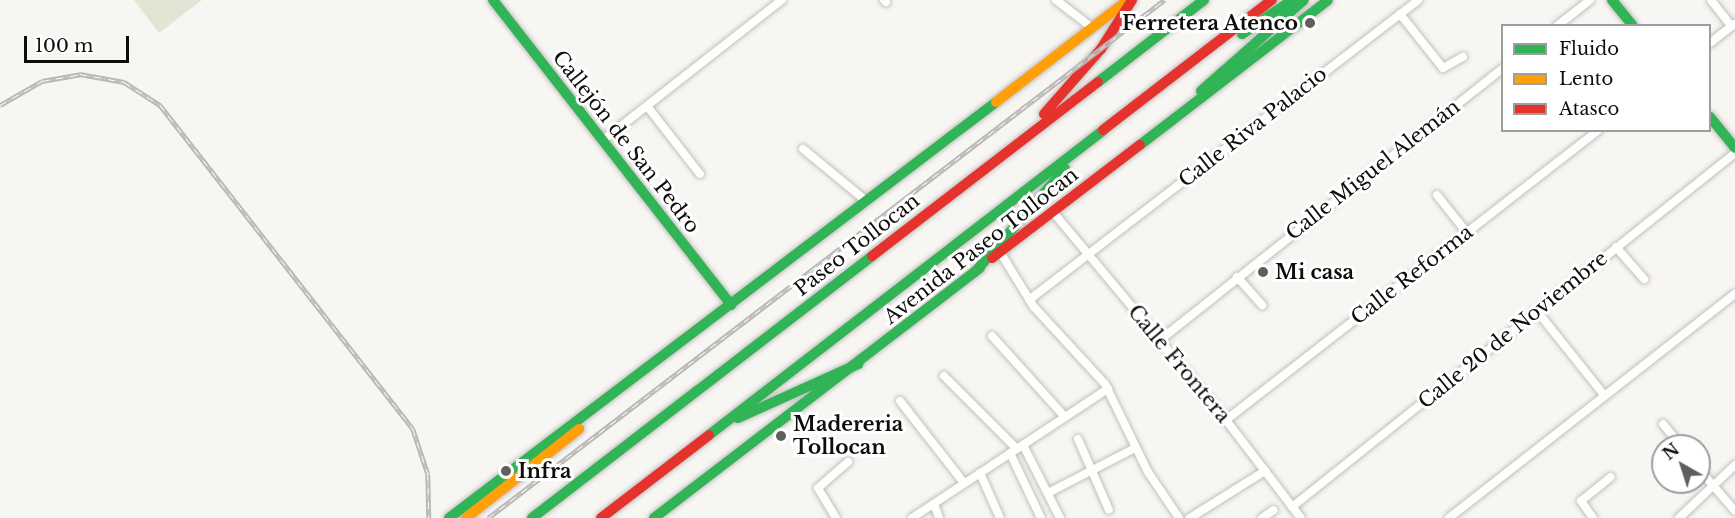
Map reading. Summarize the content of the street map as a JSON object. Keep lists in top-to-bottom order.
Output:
{
  "streets": {
    "main road": ["Callejón de San Pedro", "Paseo Tollocan", "Avenida Paseo Tollocan"],
    "street": [
      "Calle Riva Palacio",
      "Calle Miguel Alemán",
      "Calle Reforma",
      "Calle 20 de Noviembre",
      "Calle Frontera"
    ]
  },
  "crossings": [
    ["Calle Riva Palacio", "Calle Frontera"],
    ["Calle Miguel Alemán", "Calle Frontera"],
    ["Avenida Paseo Tollocan", "Calle Frontera"],
    ["Calle Reforma", "Calle Frontera"],
    ["Calle 20 de Noviembre", "Calle Frontera"]
  ],
  "places": [
    "Ferretera Atenco",
    "Mi casa",
    "Madereria Tollocan",
    "Infra"
  ],
  "legend": ["Fluido", "Lento", "Atasco"],
  "scale_bar": "100 m",
  "north": "top left"
}
